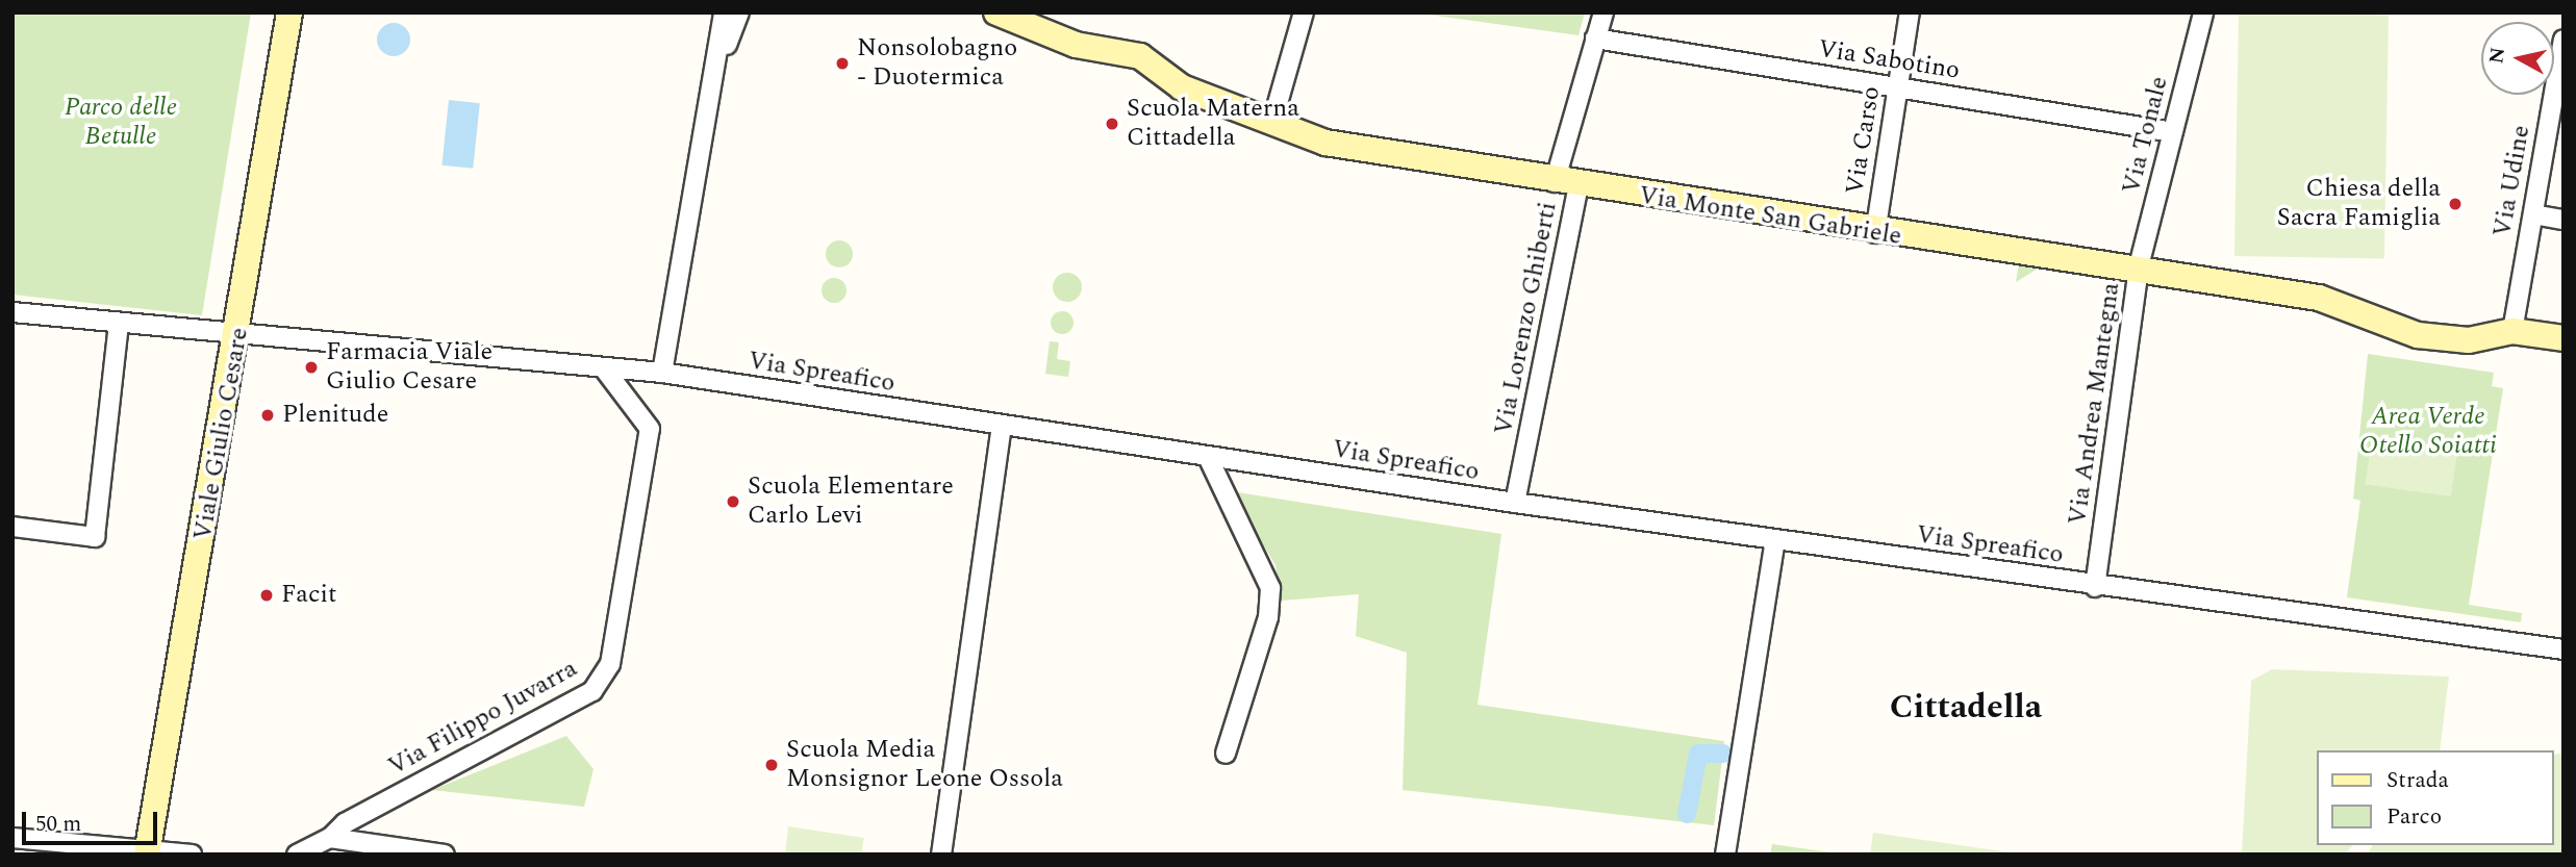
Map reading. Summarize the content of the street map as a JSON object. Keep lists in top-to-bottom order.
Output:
{
  "streets": {
    "street": [
      "Via Sabotino",
      "Via Tonale",
      "Via Carso",
      "Via Udine",
      "Via Monte San Gabriele",
      "Via Lorenzo Ghiberti",
      "Via Spreafico",
      "Via Andrea Mantegna",
      "Viale Giulio Cesare",
      "Via Filippo Juvarra"
    ]
  },
  "crossings": [
    ["Via Sabotino", "Via Tonale"],
    ["Via Sabotino", "Via Carso"],
    ["Via Sabotino", "Via Lorenzo Ghiberti"],
    ["Via Tonale", "Via Monte San Gabriele"],
    ["Via Tonale", "Via Andrea Mantegna"],
    ["Via Carso", "Via Monte San Gabriele"],
    ["Via Udine", "Via Monte San Gabriele"],
    ["Via Monte San Gabriele", "Via Lorenzo Ghiberti"],
    ["Via Monte San Gabriele", "Via Andrea Mantegna"],
    ["Via Lorenzo Ghiberti", "Via Spreafico"],
    ["Via Spreafico", "Via Andrea Mantegna"],
    ["Via Spreafico", "Viale Giulio Cesare"],
    ["Via Spreafico", "Via Filippo Juvarra"]
  ],
  "districts": ["Cittadella"],
  "parks": ["Parco delle Betulle", "Area Verde Otello Soiatti"],
  "places": [
    "Nonsolobagno - Duotermica",
    "Scuola Materna Cittadella",
    "Chiesa della Sacra Famiglia",
    "Farmacia Viale Giulio Cesare",
    "Plenitude",
    "Scuola Elementare Carlo Levi",
    "Facit",
    "Scuola Media Monsignor Leone Ossola"
  ],
  "legend": ["Strada", "Parco"],
  "scale_bar": "50 m",
  "north": "left"
}
